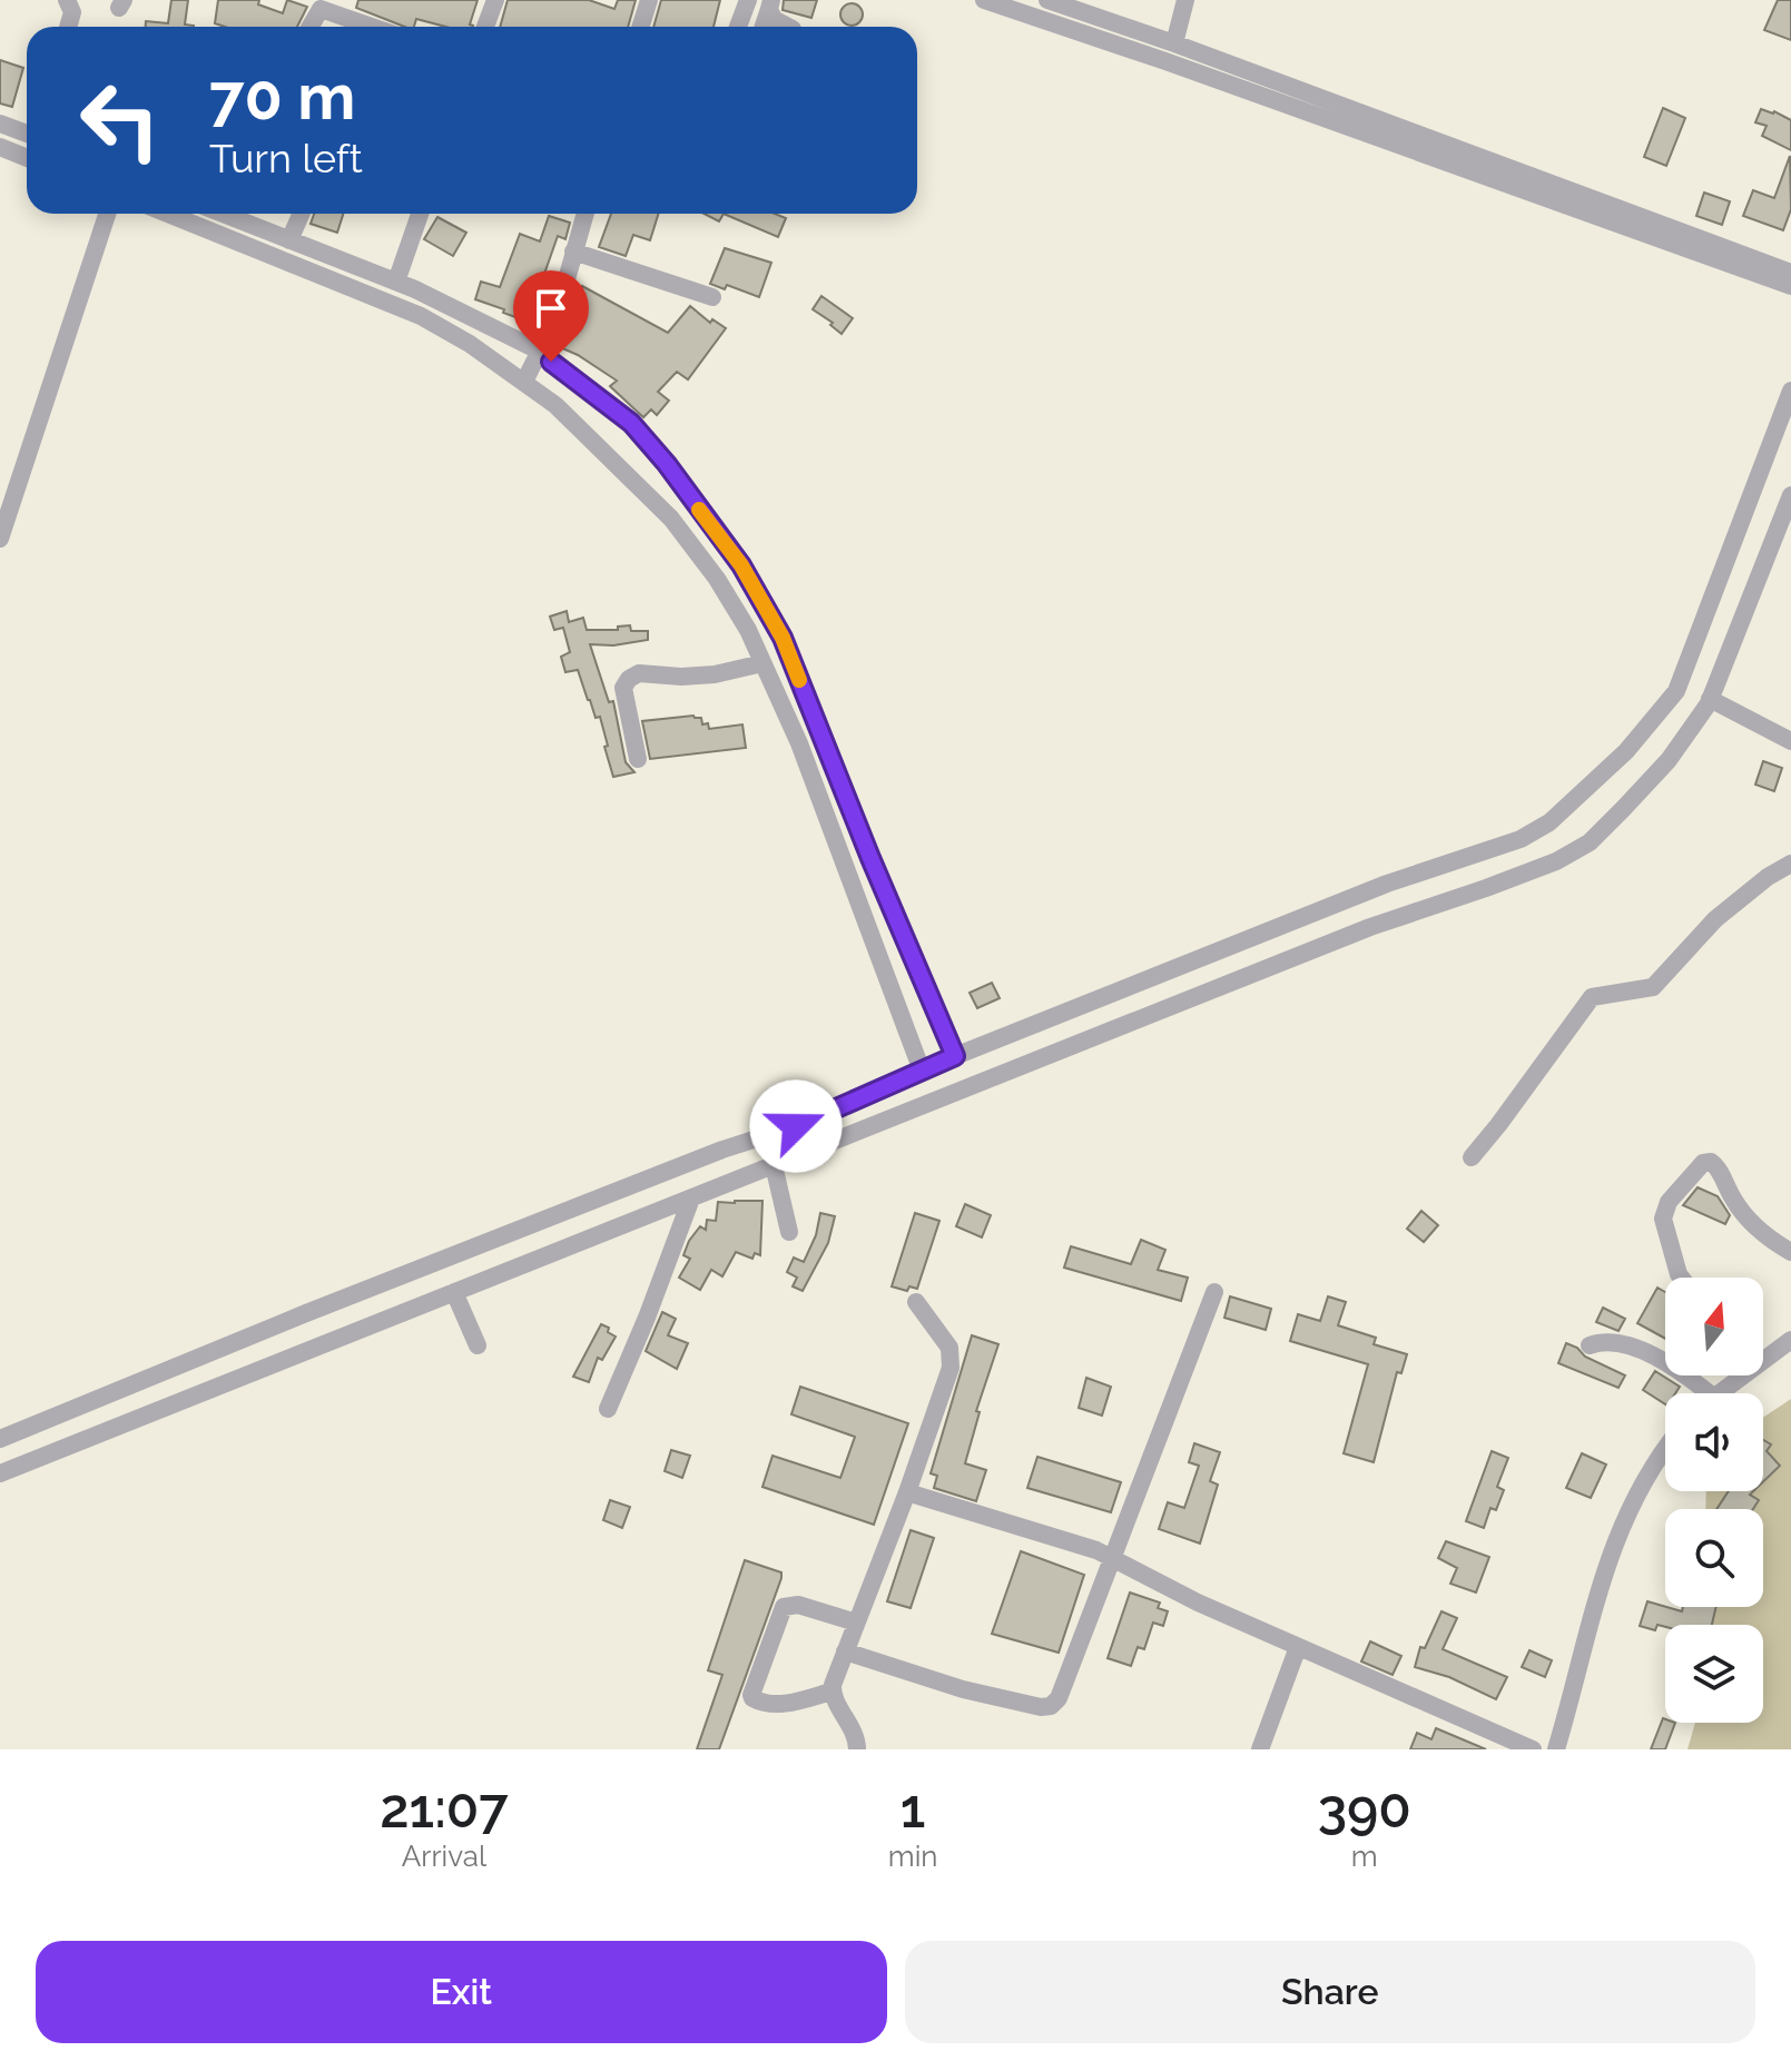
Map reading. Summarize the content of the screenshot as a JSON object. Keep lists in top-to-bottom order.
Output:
{
  "north": "top",
  "page": {
    "turn": ["70 m", "Turn left"],
    "eta": [
      "21:07",
      "Arrival",
      "1",
      "min",
      "390",
      "m"
    ],
    "buttons": ["Exit", "Share"]
  }
}
